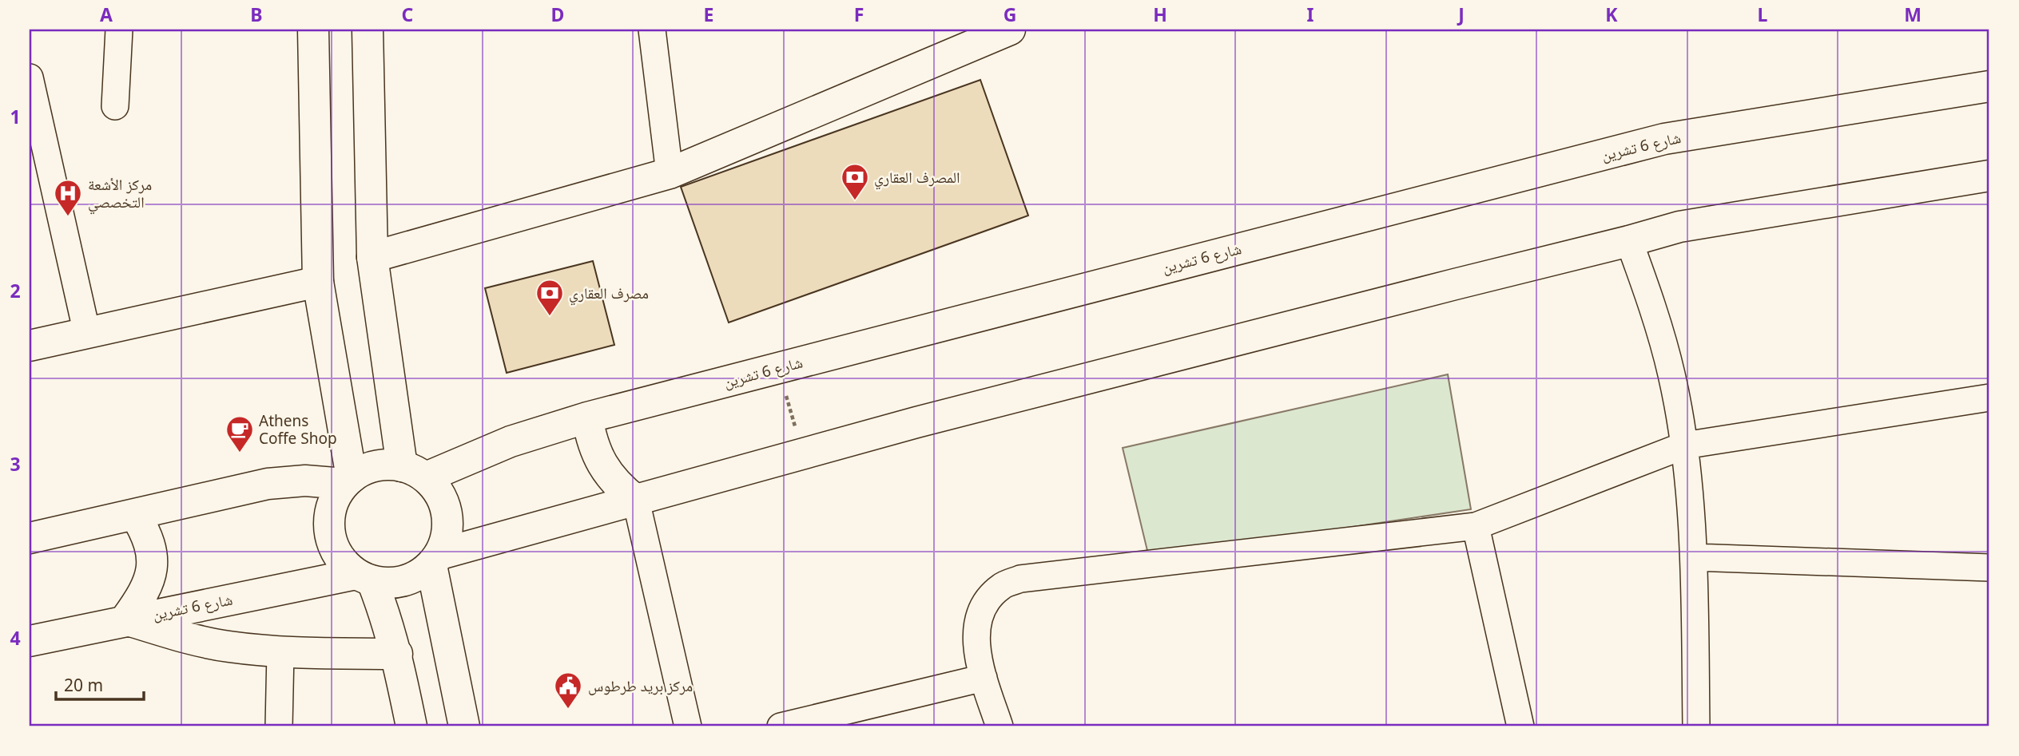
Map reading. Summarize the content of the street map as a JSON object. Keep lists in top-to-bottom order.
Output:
{
  "streets": {
    "main road": ["شارع 6 تشرين"]
  },
  "places": {
    "bank": ["المصرف العقاري", "مصرف العقاري"],
    "hospital": ["مركز الأشعة التخصصي"],
    "cafe": ["Athens Coffe Shop"],
    "public building": ["مركز بريد طرطوس"]
  },
  "scale_bar": "20 m",
  "grid": {
    "columns": [
      "A",
      "B",
      "C",
      "D",
      "E",
      "F",
      "G",
      "H",
      "I",
      "J",
      "K",
      "L",
      "M"
    ],
    "rows": [
      "1",
      "2",
      "3",
      "4"
    ]
  }
}
